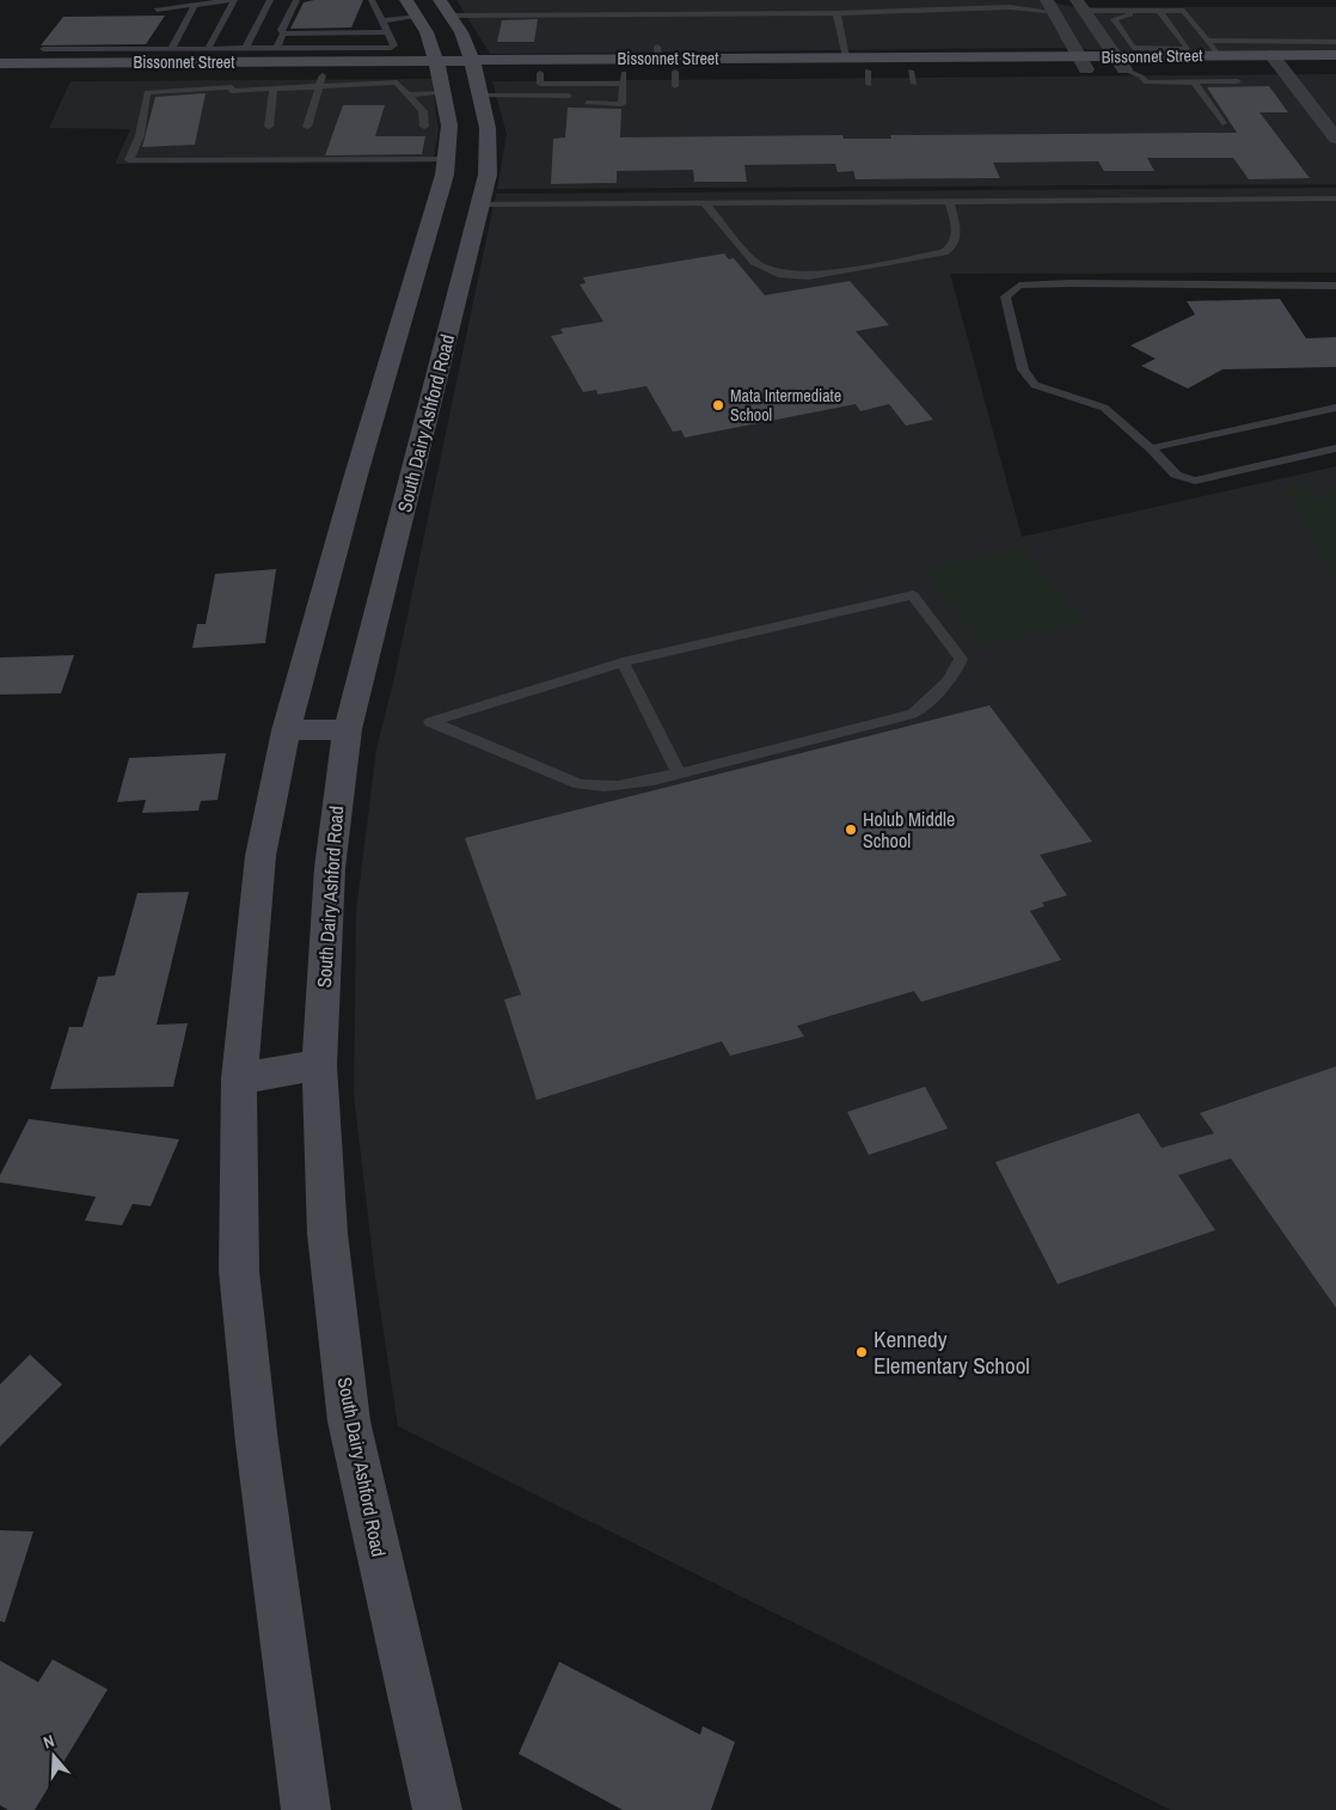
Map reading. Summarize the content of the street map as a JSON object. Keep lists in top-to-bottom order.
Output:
{
  "streets": {
    "main road": ["Bissonnet Street", "South Dairy Ashford Road"]
  },
  "crossings": [
    ["Bissonnet Street", "South Dairy Ashford Road"]
  ],
  "places": ["Mata Intermediate School", "Holub Middle School", "Kennedy Elementary School"],
  "north": "top"
}
